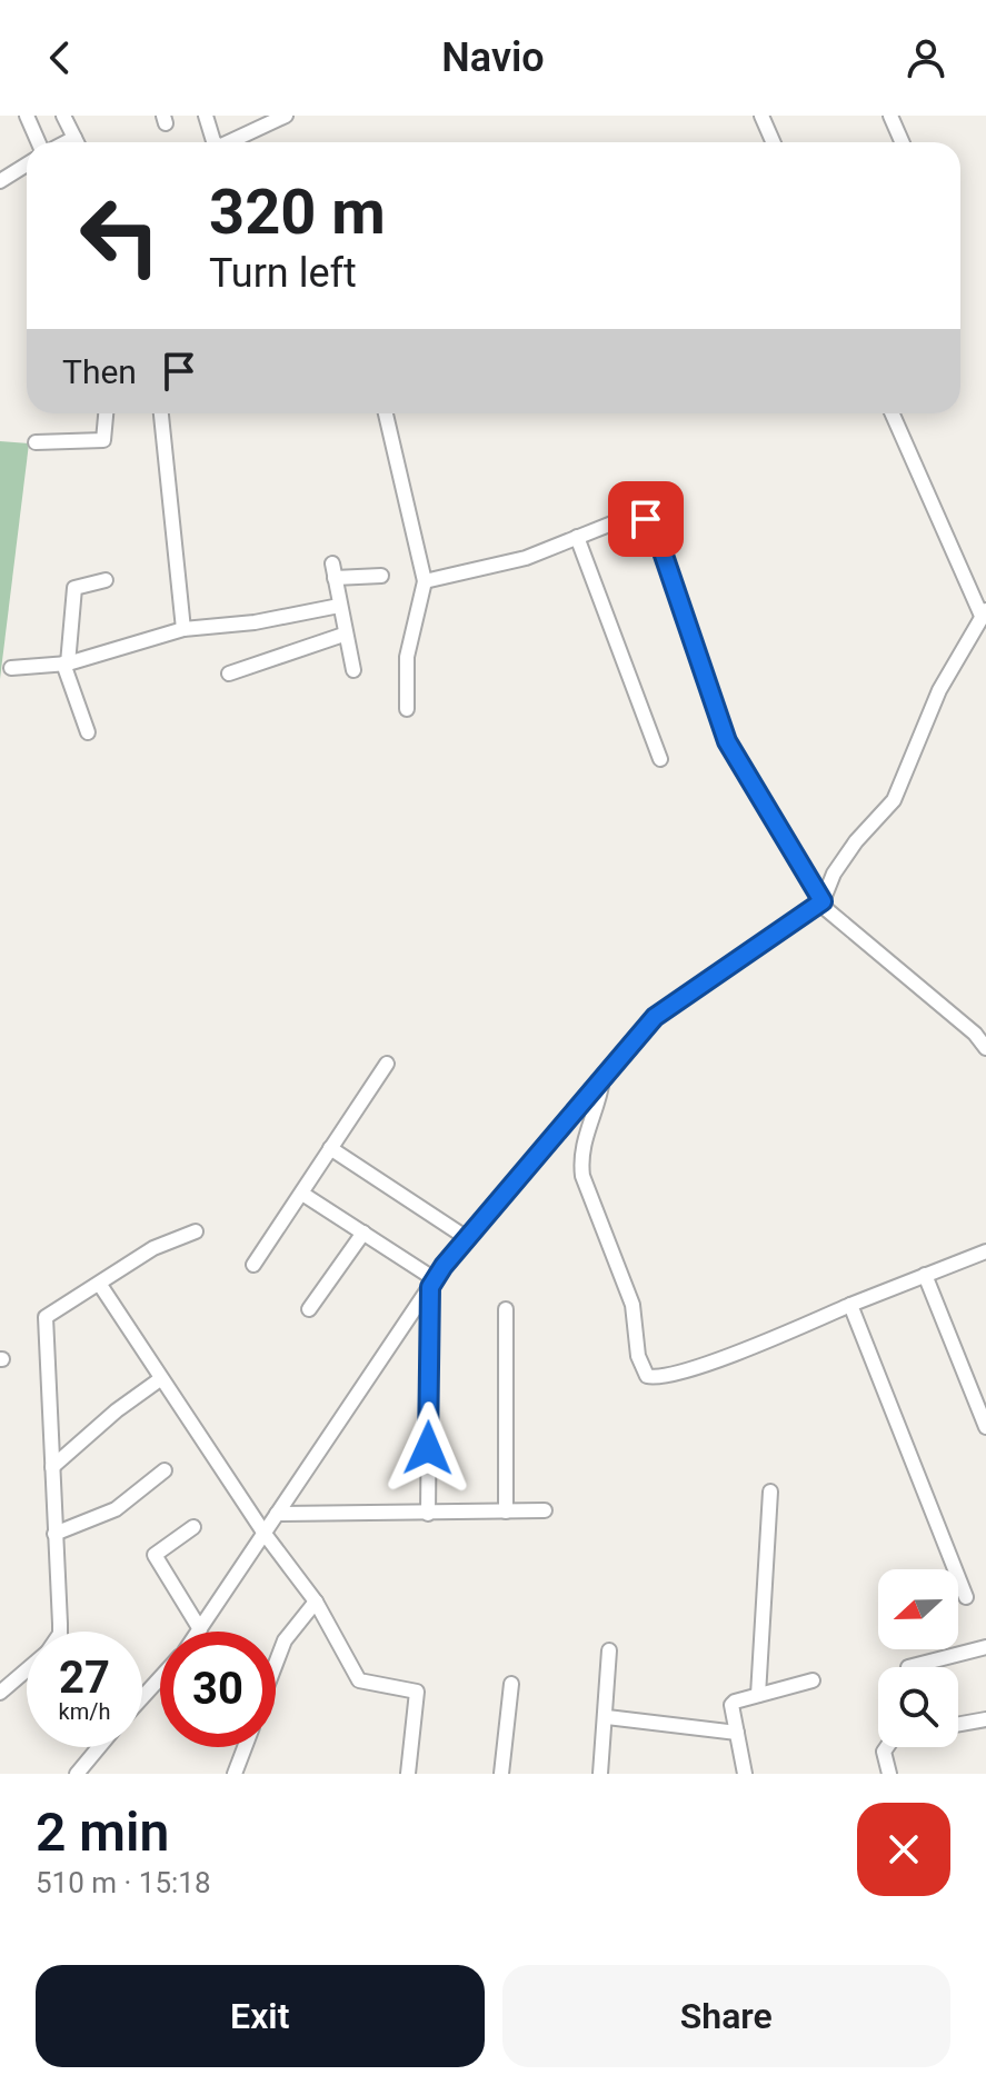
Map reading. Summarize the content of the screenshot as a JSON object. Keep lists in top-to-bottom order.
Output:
{
  "north": "left",
  "page": {
    "header": "Navio",
    "turn": ["320 m", "Turn left"],
    "then": "Then",
    "speed": "27 km/h",
    "limit": "30",
    "heading": ["2 min", "510 m · 15:18"],
    "buttons": ["Exit", "Share"]
  }
}
